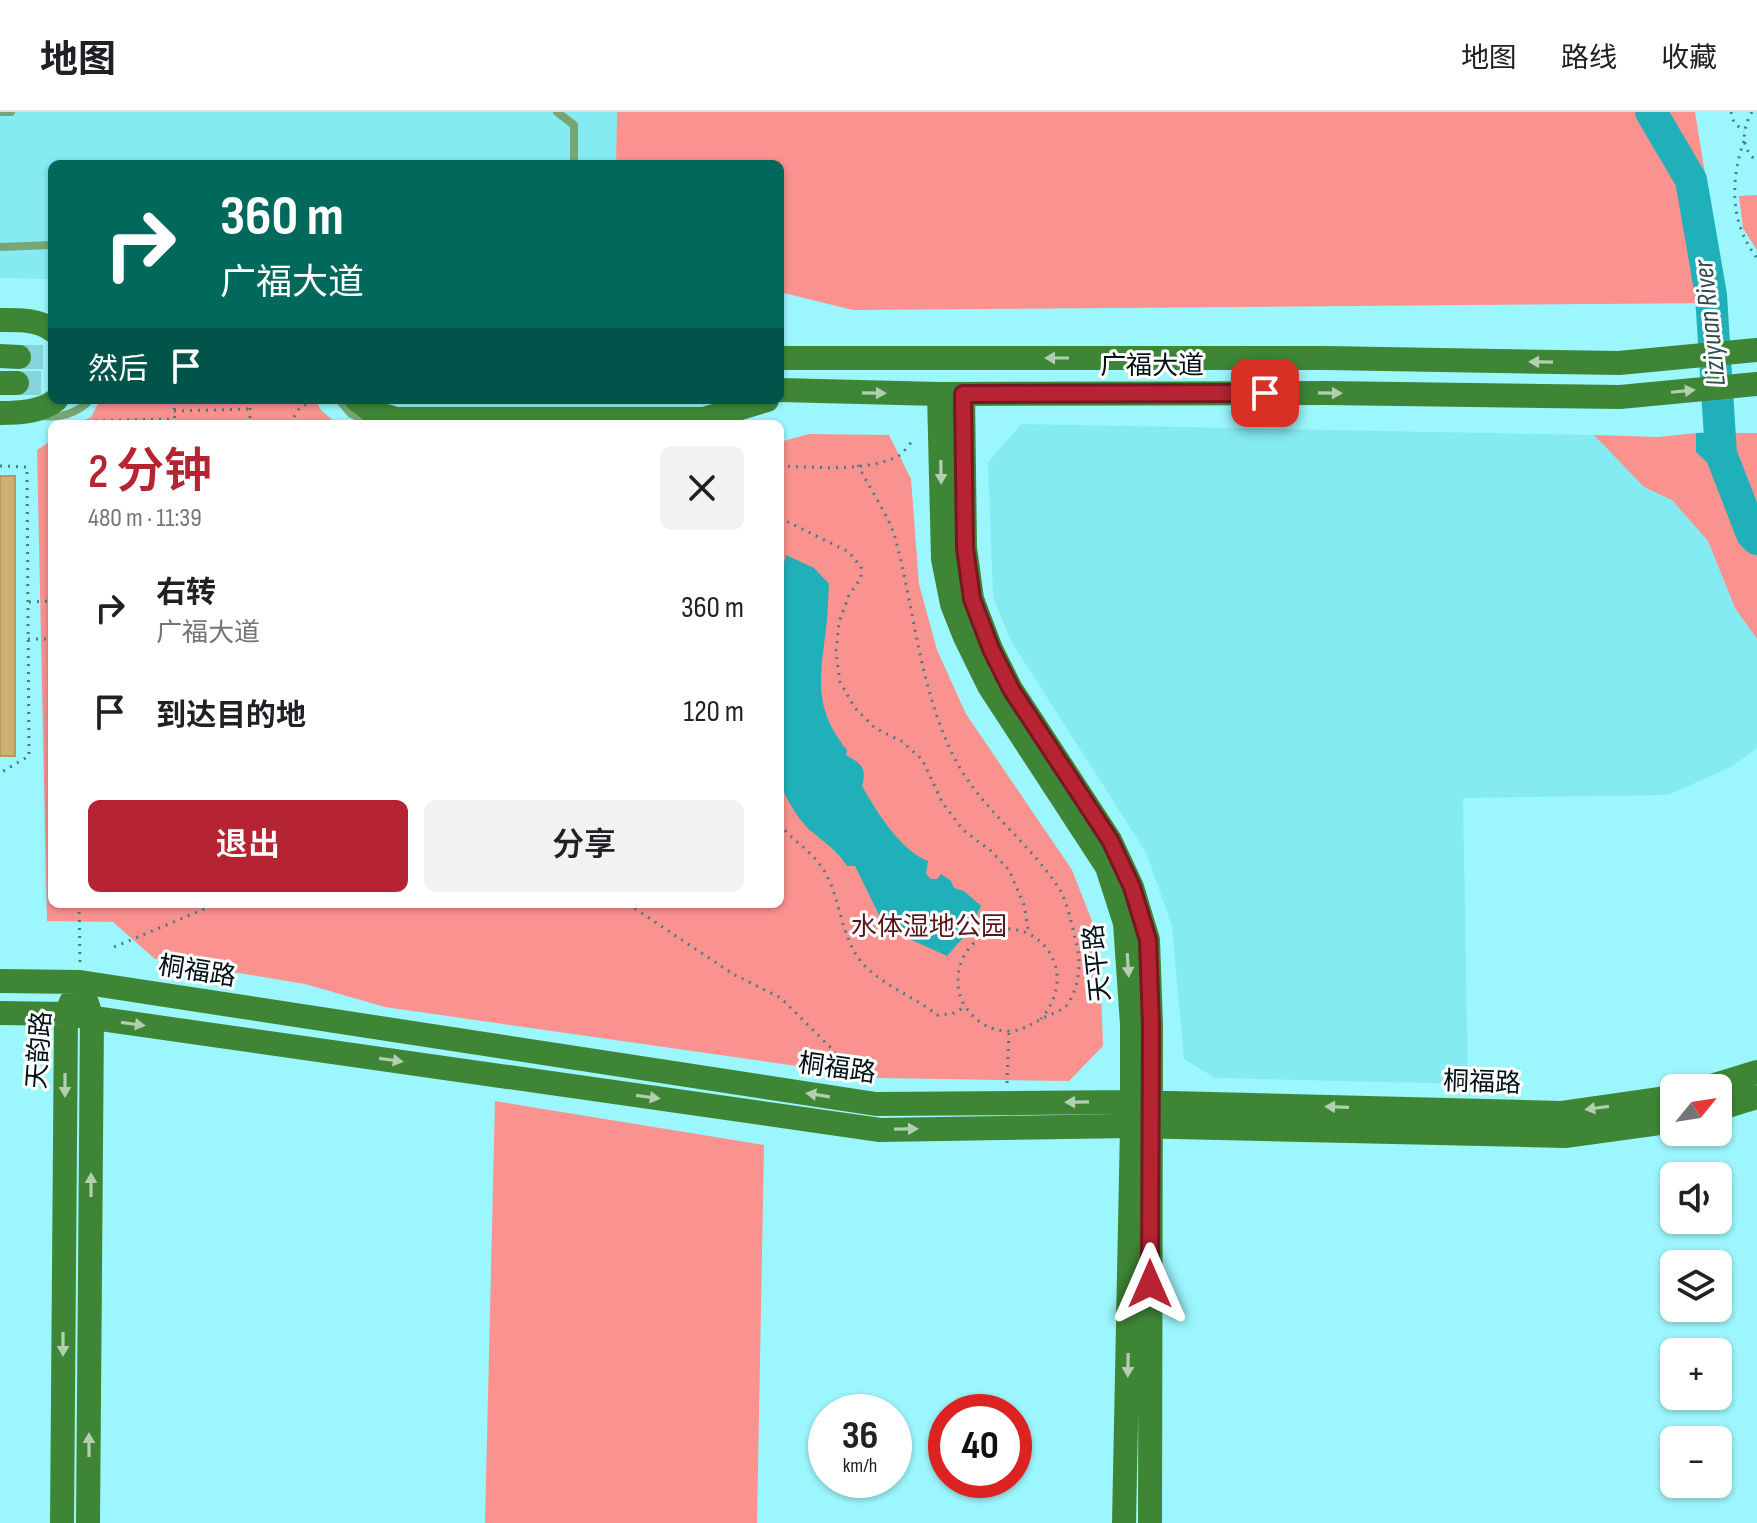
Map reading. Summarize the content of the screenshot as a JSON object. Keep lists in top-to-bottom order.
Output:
{
  "streets": {
    "street": [
      "广福大道",
      "天平路",
      "桐福路",
      "天韵路"
    ]
  },
  "crossings": [
    ["广福大道", "天平路"],
    ["天平路", "桐福路"],
    ["桐福路", "天韵路"]
  ],
  "water": ["Liziyuan River"],
  "parks": ["水体湿地公园"],
  "north": "top right",
  "page": {
    "header": "地图",
    "nav": ["地图", "路线", "收藏"],
    "turn": ["360 m", "广福大道"],
    "then": "然后",
    "heading": ["2 分钟", "480 m · 11:39"],
    "list": [
      {
        "name": "右转",
        "note": "广福大道",
        "value": "360 m"
      },
      {
        "name": "到达目的地",
        "value": "120 m"
      }
    ],
    "buttons": ["退出", "分享"],
    "map_buttons": ["+", "−"],
    "speed": "36 km/h",
    "limit": "40"
  }
}
